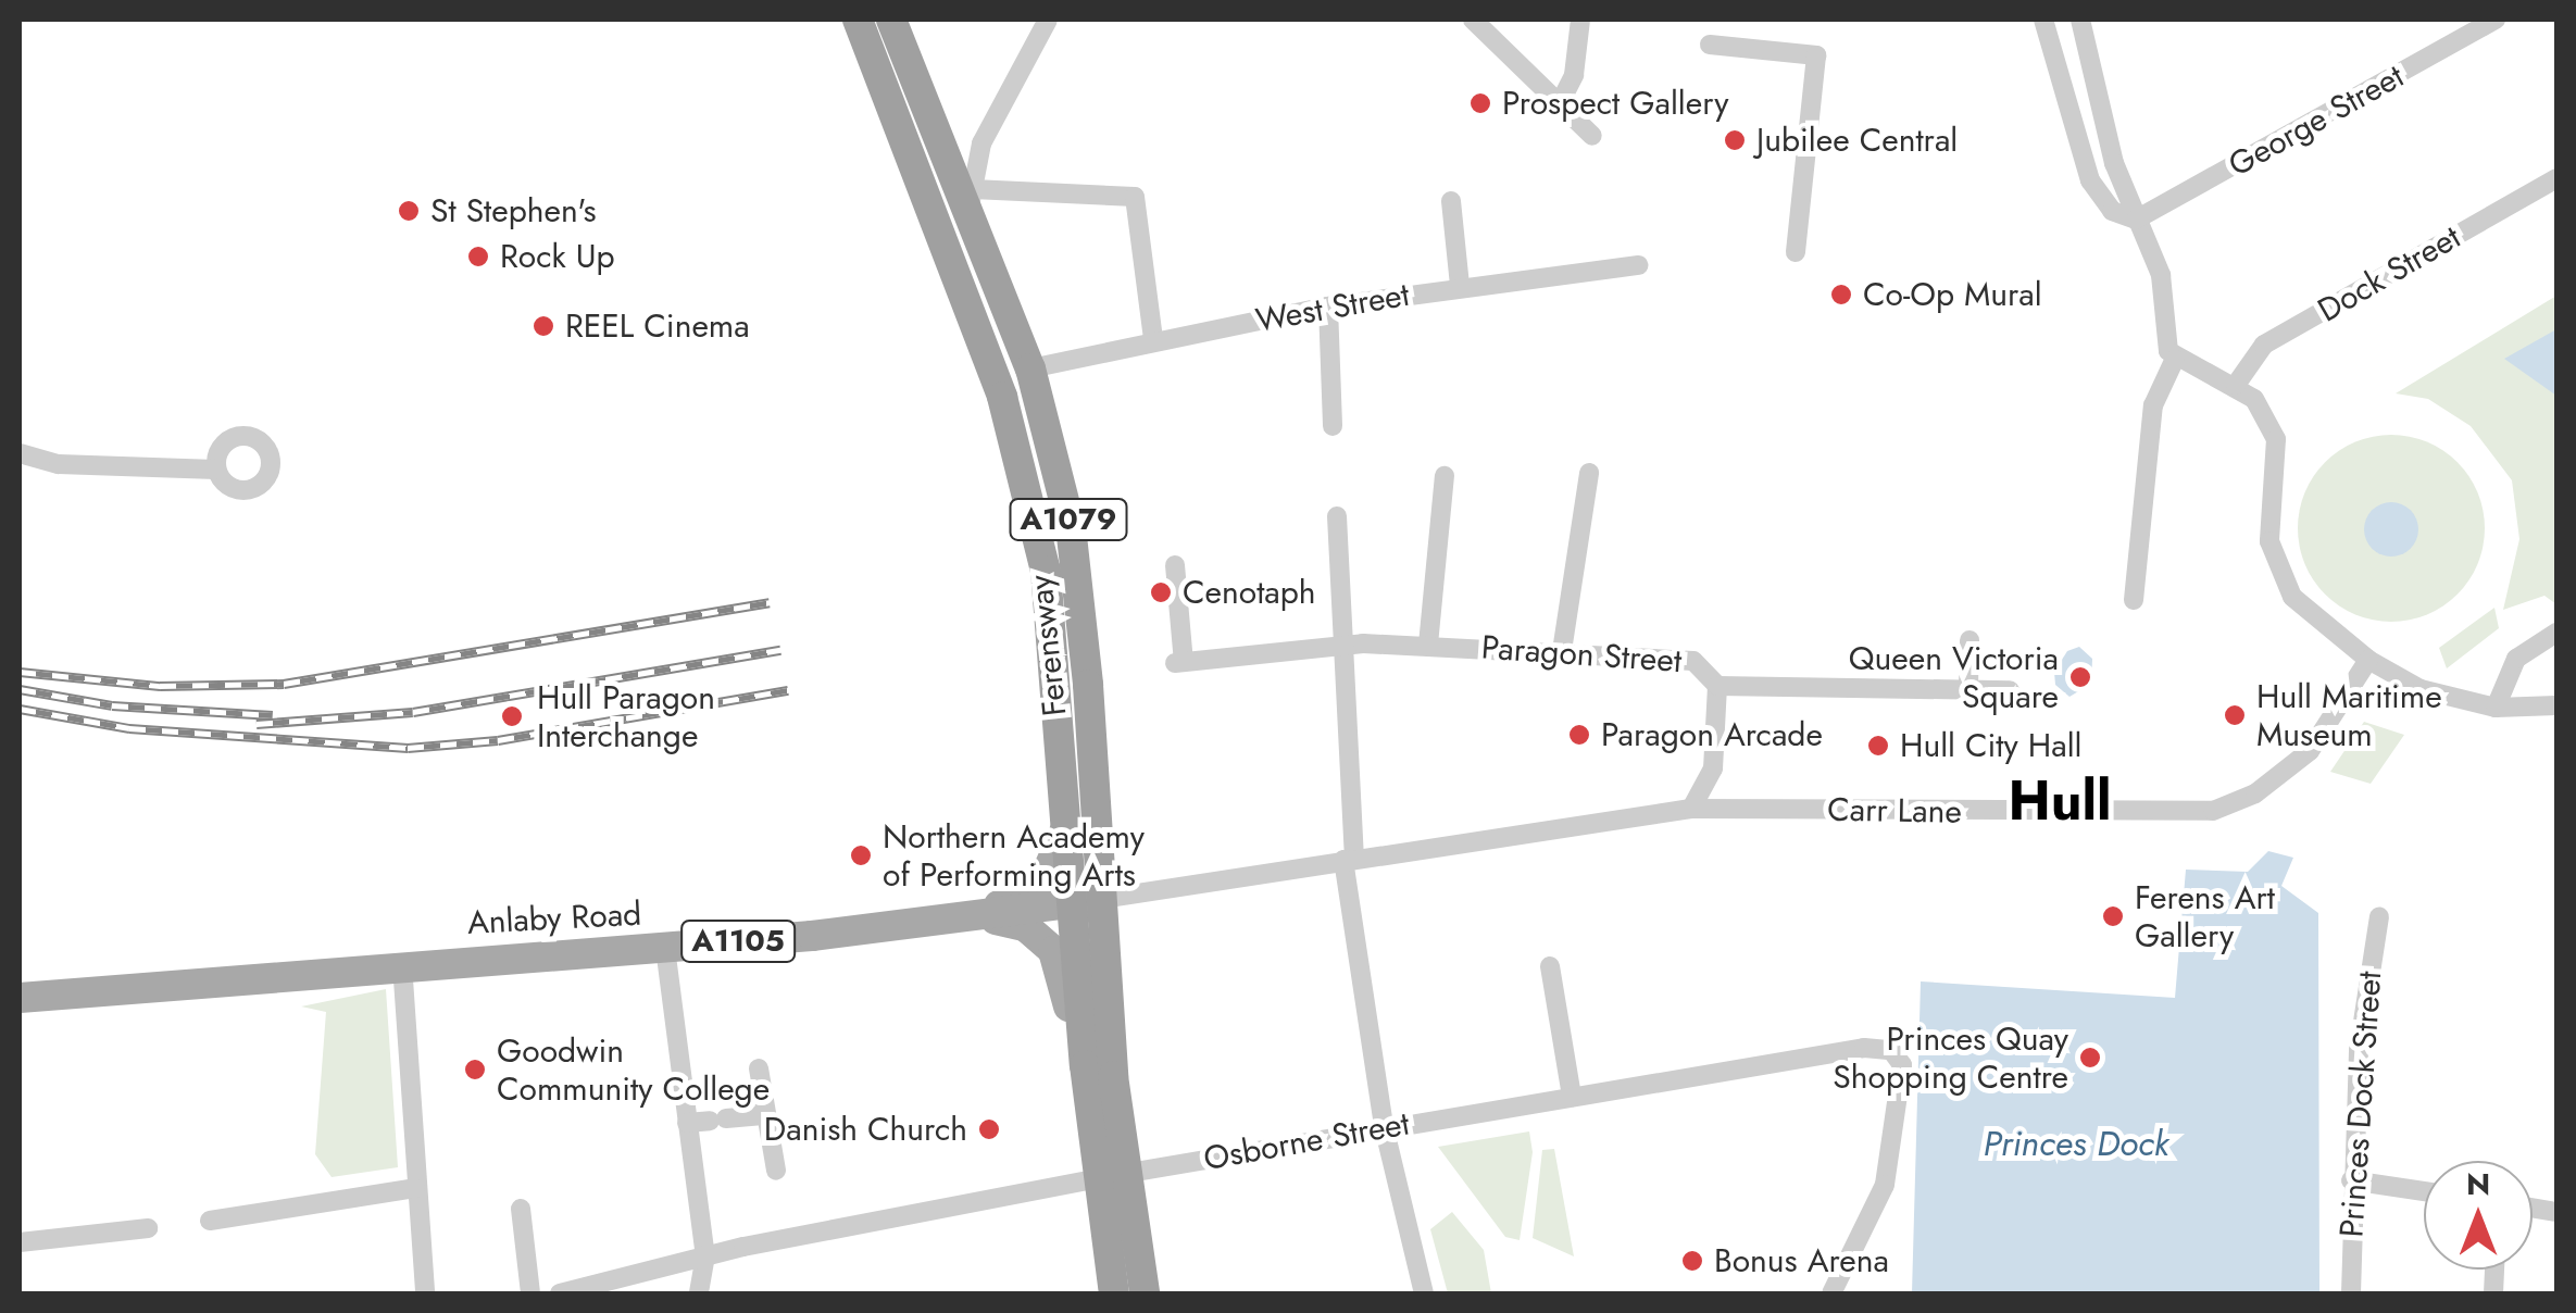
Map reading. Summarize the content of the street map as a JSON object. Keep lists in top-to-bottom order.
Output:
{
  "streets": {
    "highway": ["A1079", "Ferensway"],
    "main road": ["Anlaby Road", "A1105"],
    "street": [
      "George Street",
      "Dock Street",
      "West Street",
      "Paragon Street",
      "Carr Lane",
      "Princes Dock Street",
      "Osborne Street"
    ]
  },
  "crossings": [
    ["West Street", "Ferensway"],
    ["Ferensway", "Anlaby Road"],
    ["Ferensway", "Osborne Street"],
    ["Carr Lane", "Anlaby Road"]
  ],
  "districts": ["Hull"],
  "water": ["Princes Dock"],
  "places": [
    "Prospect Gallery",
    "Jubilee Central",
    "St Stephen's",
    "Rock Up",
    "Co-Op Mural",
    "REEL Cinema",
    "Cenotaph",
    "Queen Victoria Square",
    "Hull Maritime Museum",
    "Hull Paragon Interchange",
    "Paragon Arcade",
    "Hull City Hall",
    "Northern Academy of Performing Arts",
    "Ferens Art Gallery",
    "Princes Quay Shopping Centre",
    "Goodwin Community College",
    "Danish Church",
    "Bonus Arena"
  ],
  "north": "top"
}
